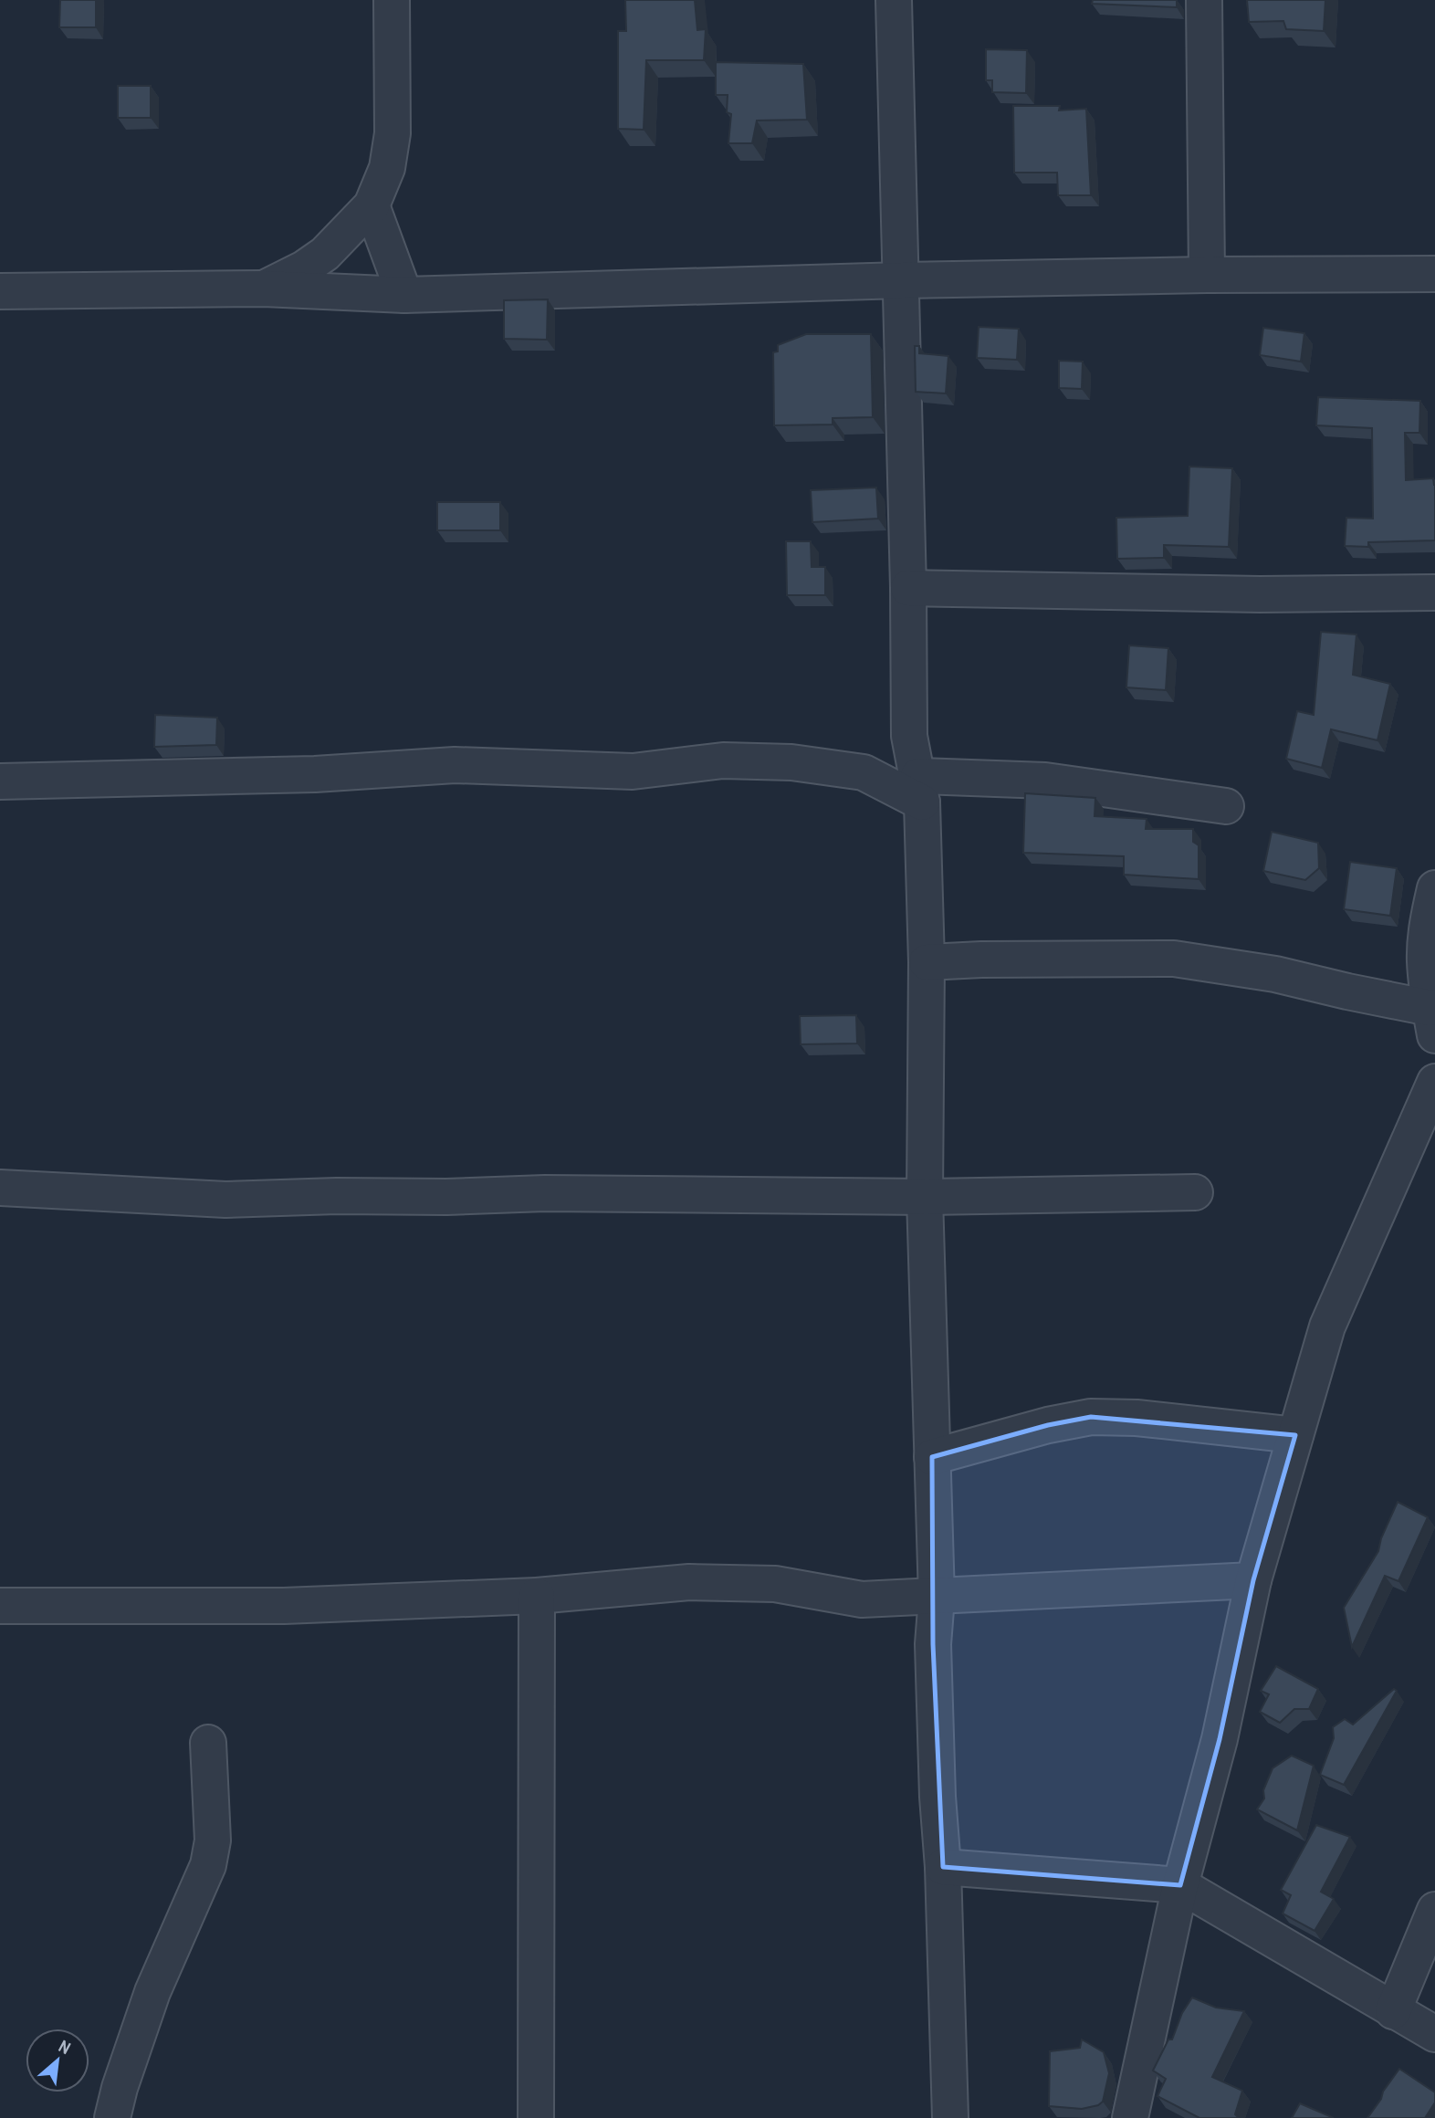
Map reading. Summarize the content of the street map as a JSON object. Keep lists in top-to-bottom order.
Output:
{
  "north": "top right"
}
